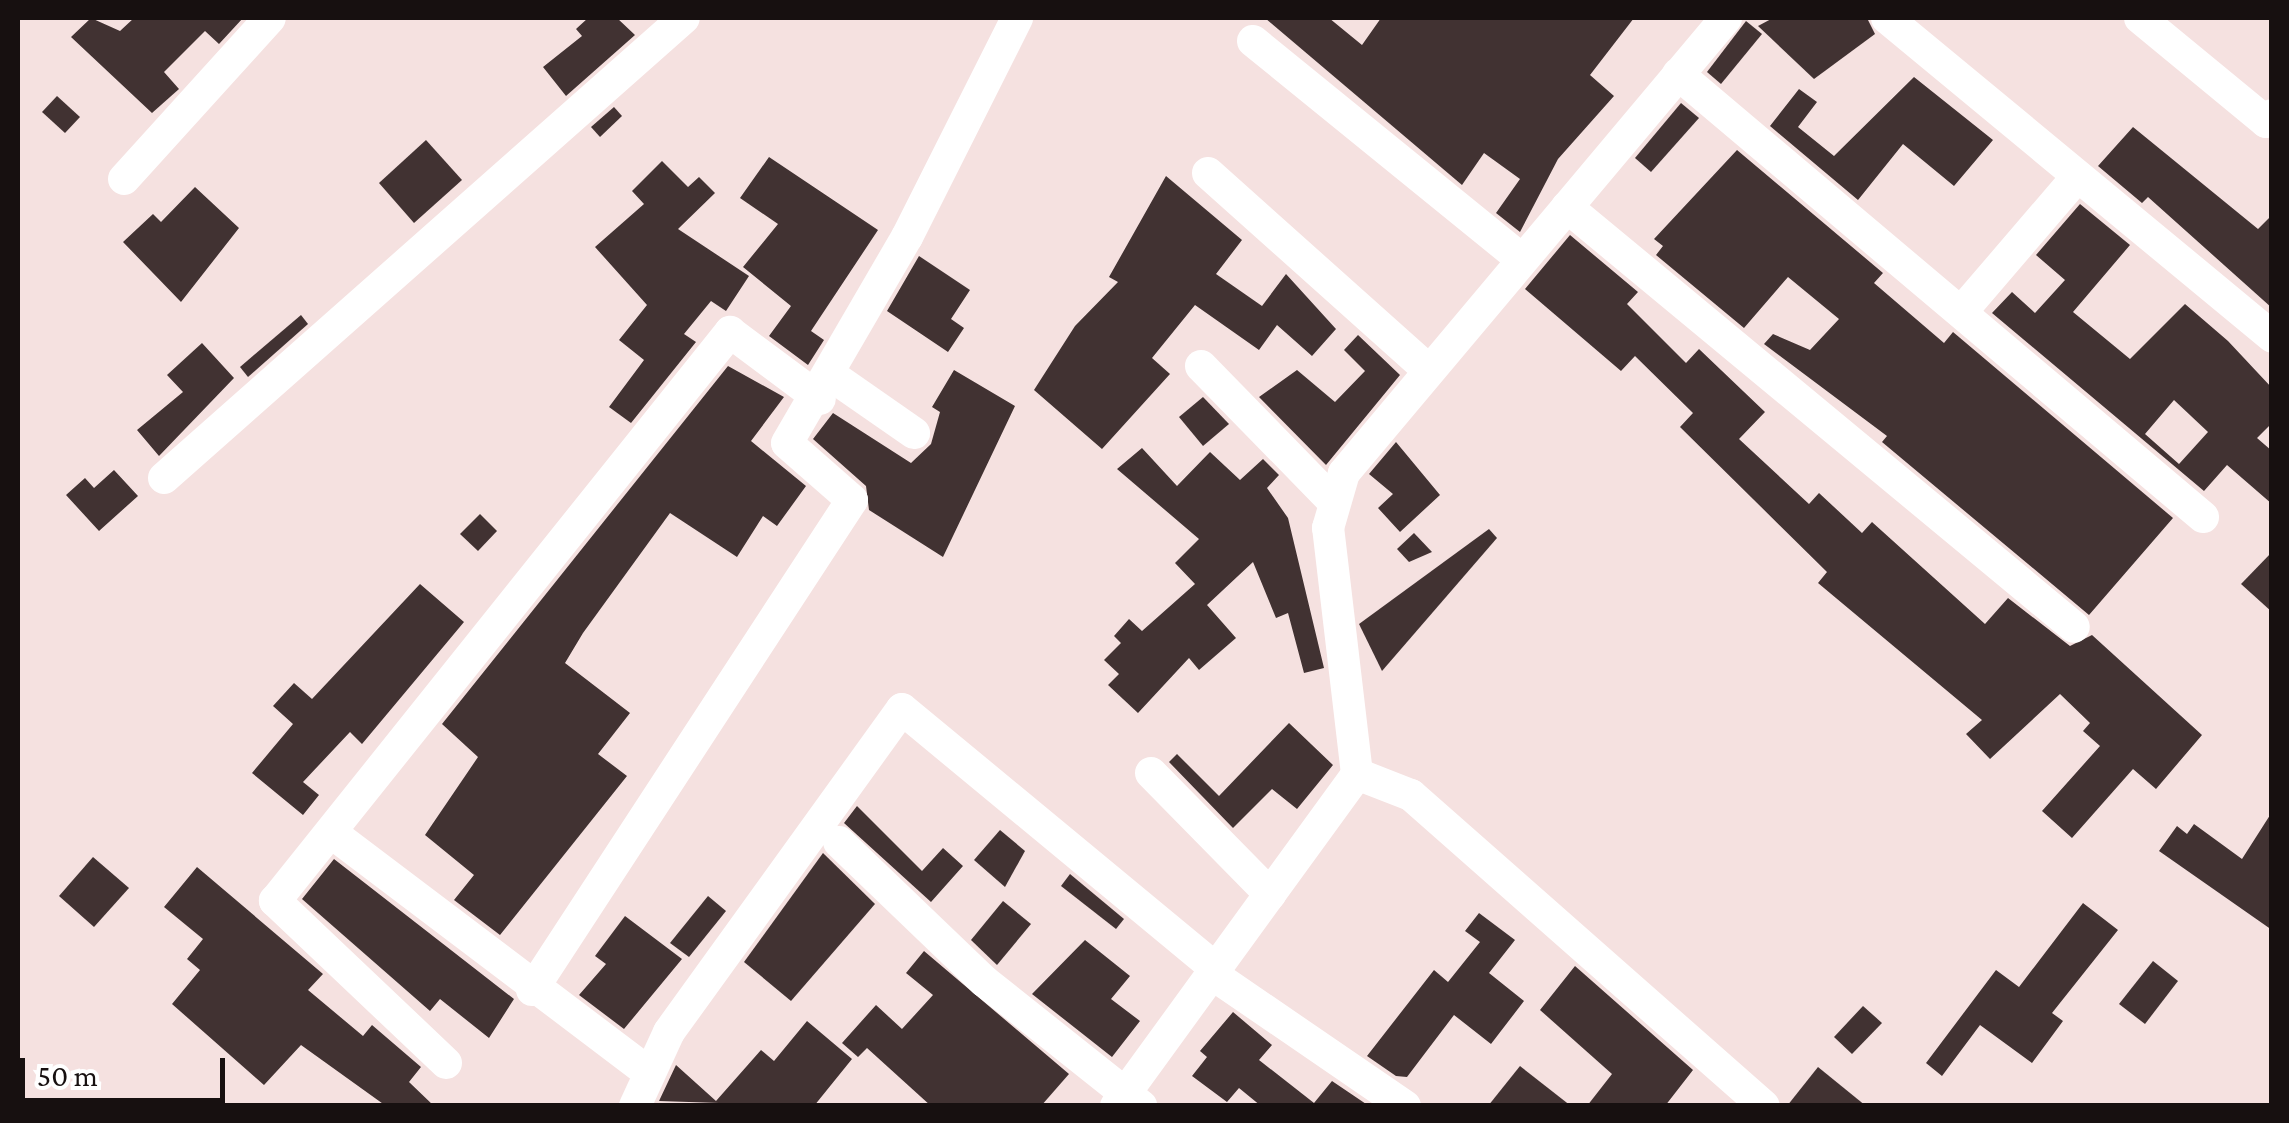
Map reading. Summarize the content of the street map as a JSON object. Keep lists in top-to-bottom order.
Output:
{
  "scale_bar": "50 m"
}
